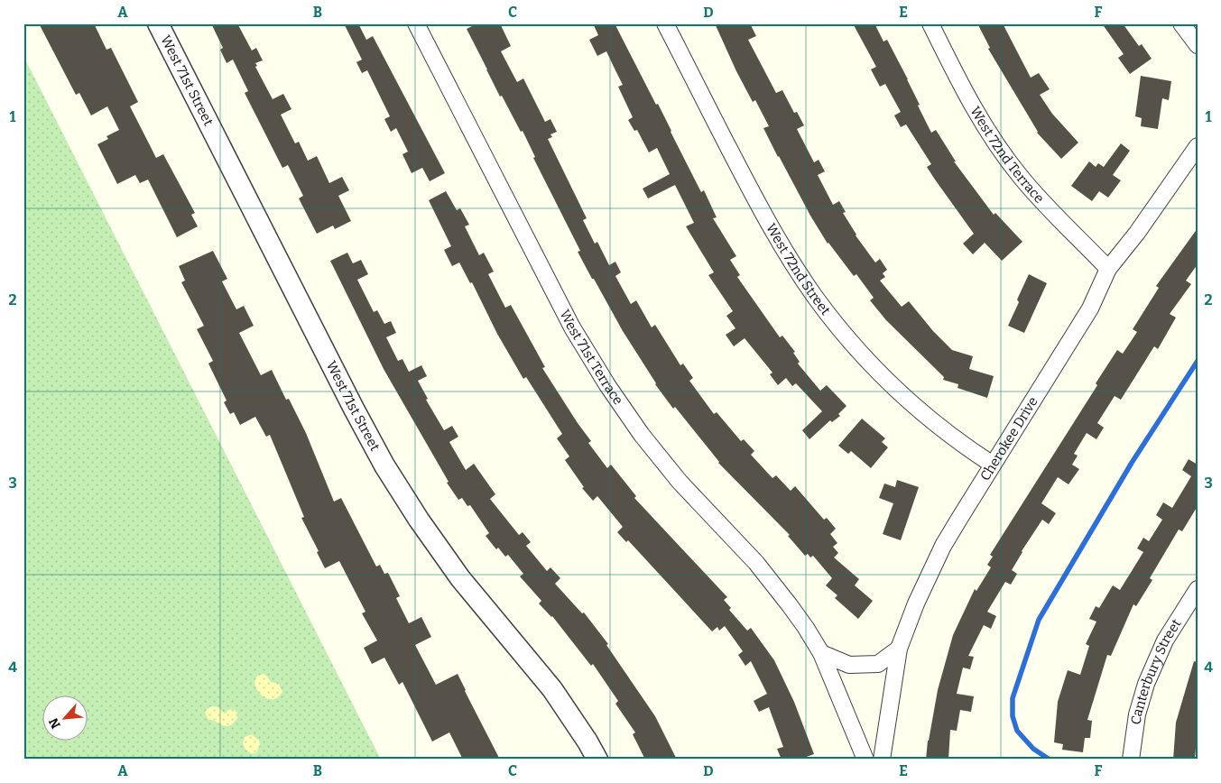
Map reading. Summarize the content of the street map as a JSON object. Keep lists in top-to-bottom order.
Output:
{
  "streets": {
    "street": [
      "West 71st Street",
      "West 72nd Terrace",
      "West 72nd Street",
      "West 71st Terrace",
      "Cherokee Drive",
      "Canterbury Street"
    ]
  },
  "crossings": [
    ["West 72nd Terrace", "Cherokee Drive"],
    ["West 72nd Street", "Cherokee Drive"]
  ],
  "north": "bottom left",
  "grid": {
    "columns": [
      "A",
      "B",
      "C",
      "D",
      "E",
      "F"
    ],
    "rows": [
      "1",
      "2",
      "3",
      "4"
    ]
  }
}
